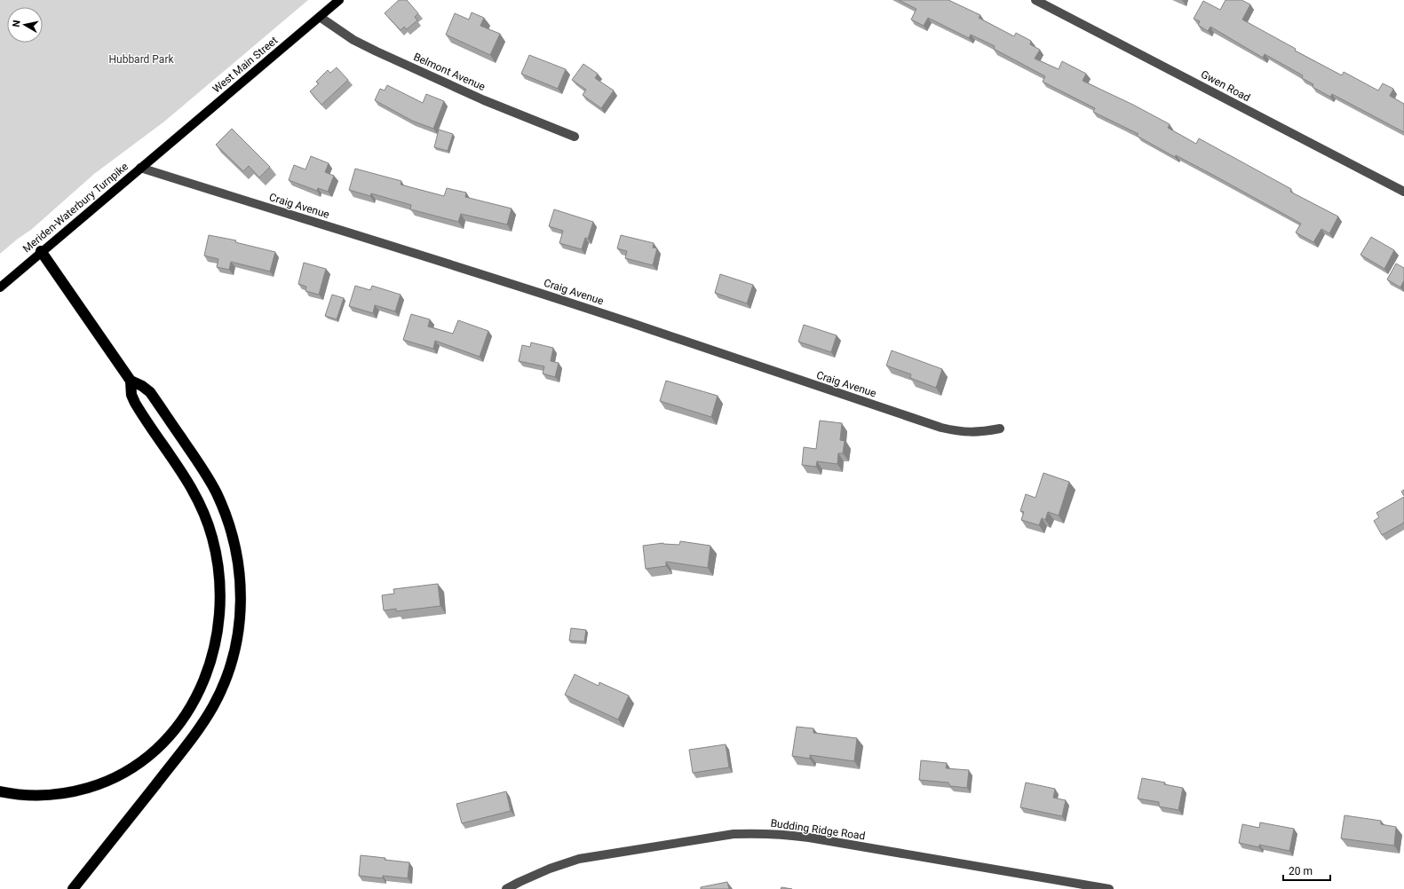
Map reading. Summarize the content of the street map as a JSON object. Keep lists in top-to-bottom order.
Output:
{
  "streets": {
    "main road": ["West Main Street", "Meriden-Waterbury Turnpike"],
    "street": [
      "Belmont Avenue",
      "Gwen Road",
      "Craig Avenue",
      "Budding Ridge Road"
    ]
  },
  "crossings": [
    ["West Main Street", "Belmont Avenue"],
    ["West Main Street", "Meriden-Waterbury Turnpike"],
    ["Craig Avenue", "Meriden-Waterbury Turnpike"]
  ],
  "parks": ["Hubbard Park"],
  "scale_bar": "20 m",
  "north": "left"
}
